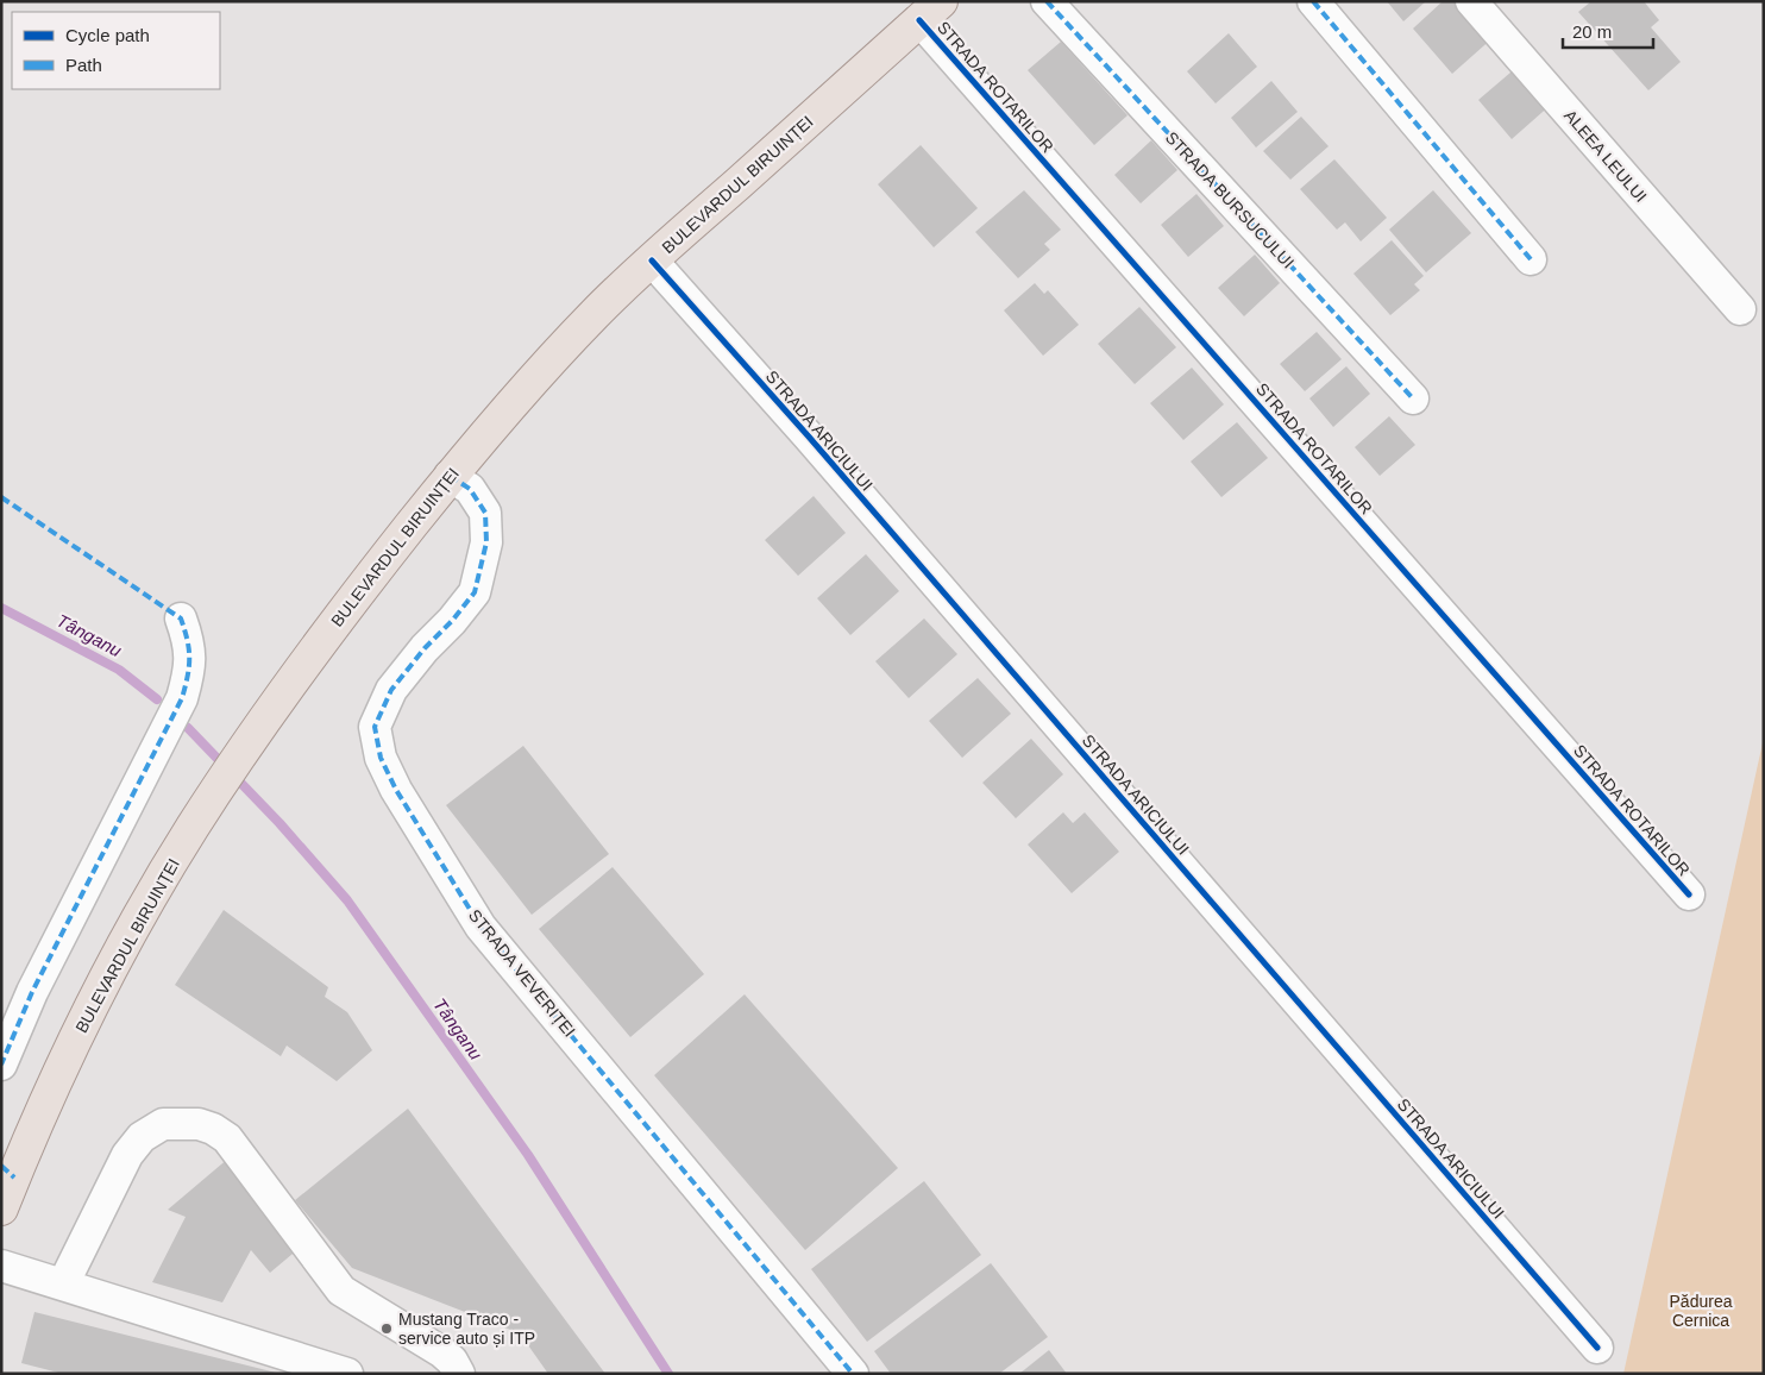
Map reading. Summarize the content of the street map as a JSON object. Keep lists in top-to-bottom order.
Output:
{
  "streets": {
    "main road": ["BULEVARDUL BIRUINȚEI"],
    "street": [
      "STRADA ROTARILOR",
      "ALEEA LEULUI",
      "STRADA BURSUCULUI",
      "STRADA ARICIULUI",
      "STRADA VEVERIȚEI"
    ]
  },
  "crossings": [
    ["STRADA ROTARILOR", "BULEVARDUL BIRUINȚEI"],
    ["BULEVARDUL BIRUINȚEI", "STRADA ARICIULUI"],
    ["BULEVARDUL BIRUINȚEI", "STRADA VEVERIȚEI"]
  ],
  "water": ["Tânganu"],
  "parks": ["Pădurea Cernica"],
  "places": ["Mustang Traco - service auto și ITP"],
  "legend": ["Cycle path", "Path"],
  "scale_bar": "20 m"
}
